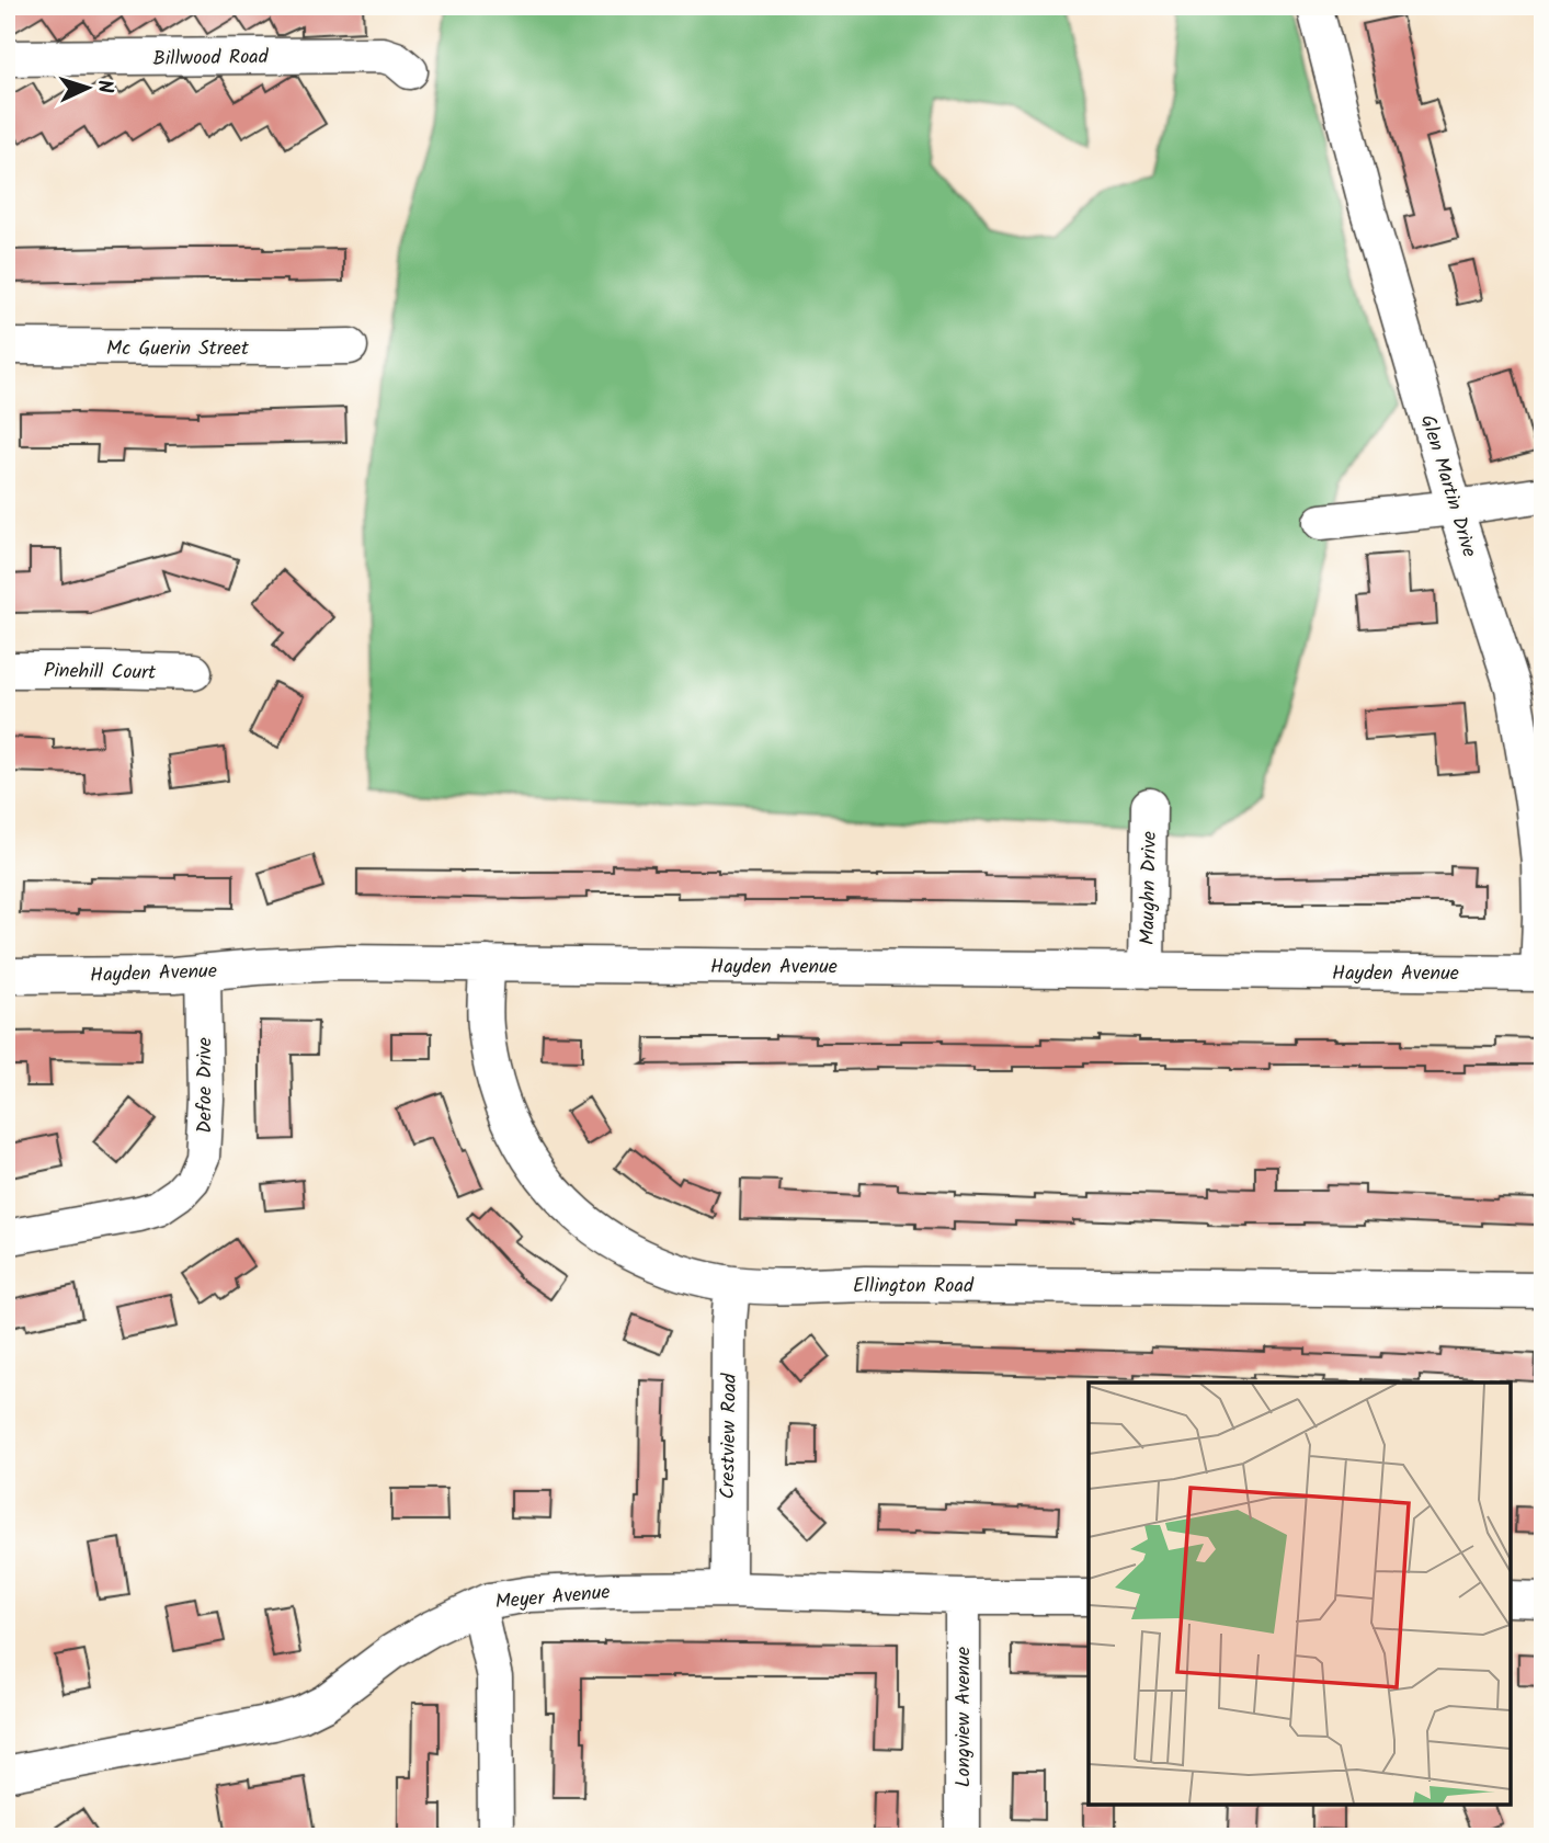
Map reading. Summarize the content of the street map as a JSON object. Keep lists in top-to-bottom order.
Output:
{
  "streets": {
    "street": [
      "Billwood Road",
      "Mc Guerin Street",
      "Glen Martin Drive",
      "Pinehill Court",
      "Maughn Drive",
      "Hayden Avenue",
      "Defoe Drive",
      "Ellington Road",
      "Crestview Road",
      "Meyer Avenue",
      "Longview Avenue"
    ]
  },
  "crossings": [
    ["Glen Martin Drive", "Hayden Avenue"],
    ["Maughn Drive", "Hayden Avenue"],
    ["Hayden Avenue", "Defoe Drive"],
    ["Hayden Avenue", "Ellington Road"],
    ["Ellington Road", "Crestview Road"],
    ["Crestview Road", "Meyer Avenue"],
    ["Meyer Avenue", "Longview Avenue"]
  ],
  "north": "right"
}
